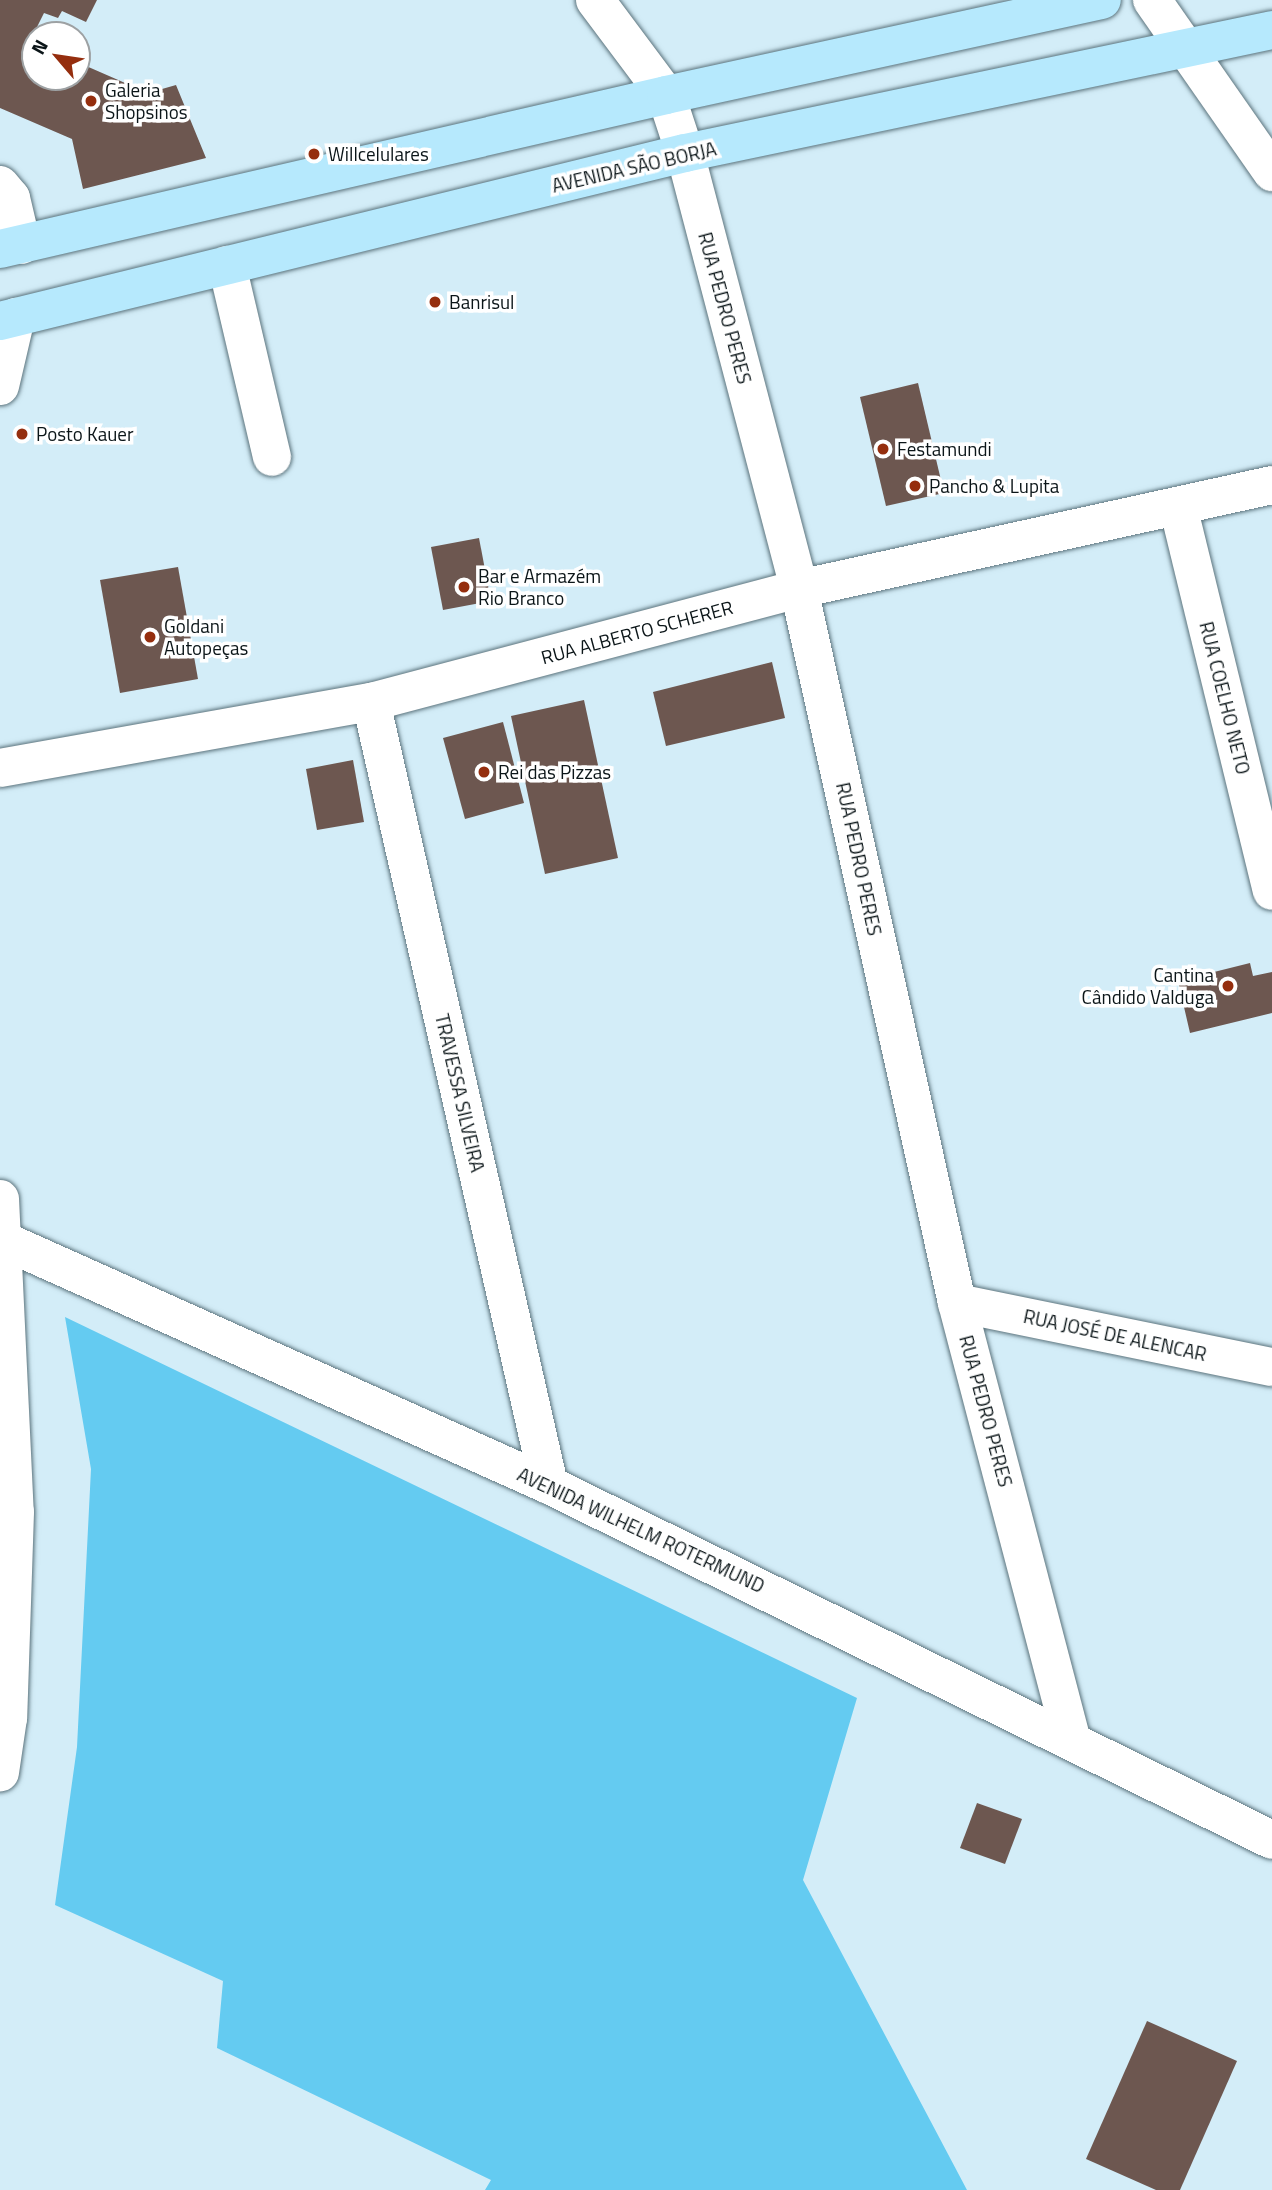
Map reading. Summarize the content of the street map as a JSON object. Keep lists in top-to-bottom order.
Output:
{
  "streets": {
    "main road": ["AVENIDA SÃO BORJA"],
    "street": [
      "RUA PEDRO PERES",
      "RUA ALBERTO SCHERER",
      "RUA COELHO NETO",
      "TRAVESSA SILVEIRA",
      "RUA JOSÉ DE ALENCAR",
      "AVENIDA WILHELM ROTERMUND"
    ]
  },
  "crossings": [
    ["AVENIDA SÃO BORJA", "RUA PEDRO PERES"],
    ["RUA PEDRO PERES", "RUA ALBERTO SCHERER"],
    ["RUA PEDRO PERES", "RUA JOSÉ DE ALENCAR"],
    ["RUA PEDRO PERES", "AVENIDA WILHELM ROTERMUND"],
    ["RUA ALBERTO SCHERER", "RUA COELHO NETO"],
    ["RUA ALBERTO SCHERER", "TRAVESSA SILVEIRA"],
    ["TRAVESSA SILVEIRA", "AVENIDA WILHELM ROTERMUND"]
  ],
  "places": [
    "Galeria Shopsinos",
    "Willcelulares",
    "Banrisul",
    "Posto Kauer",
    "Festamundi",
    "Pancho & Lupita",
    "Bar e Armazém Rio Branco",
    "Goldani Autopeças",
    "Rei das Pizzas",
    "Cantina Cândido Valduga"
  ],
  "north": "top left"
}
